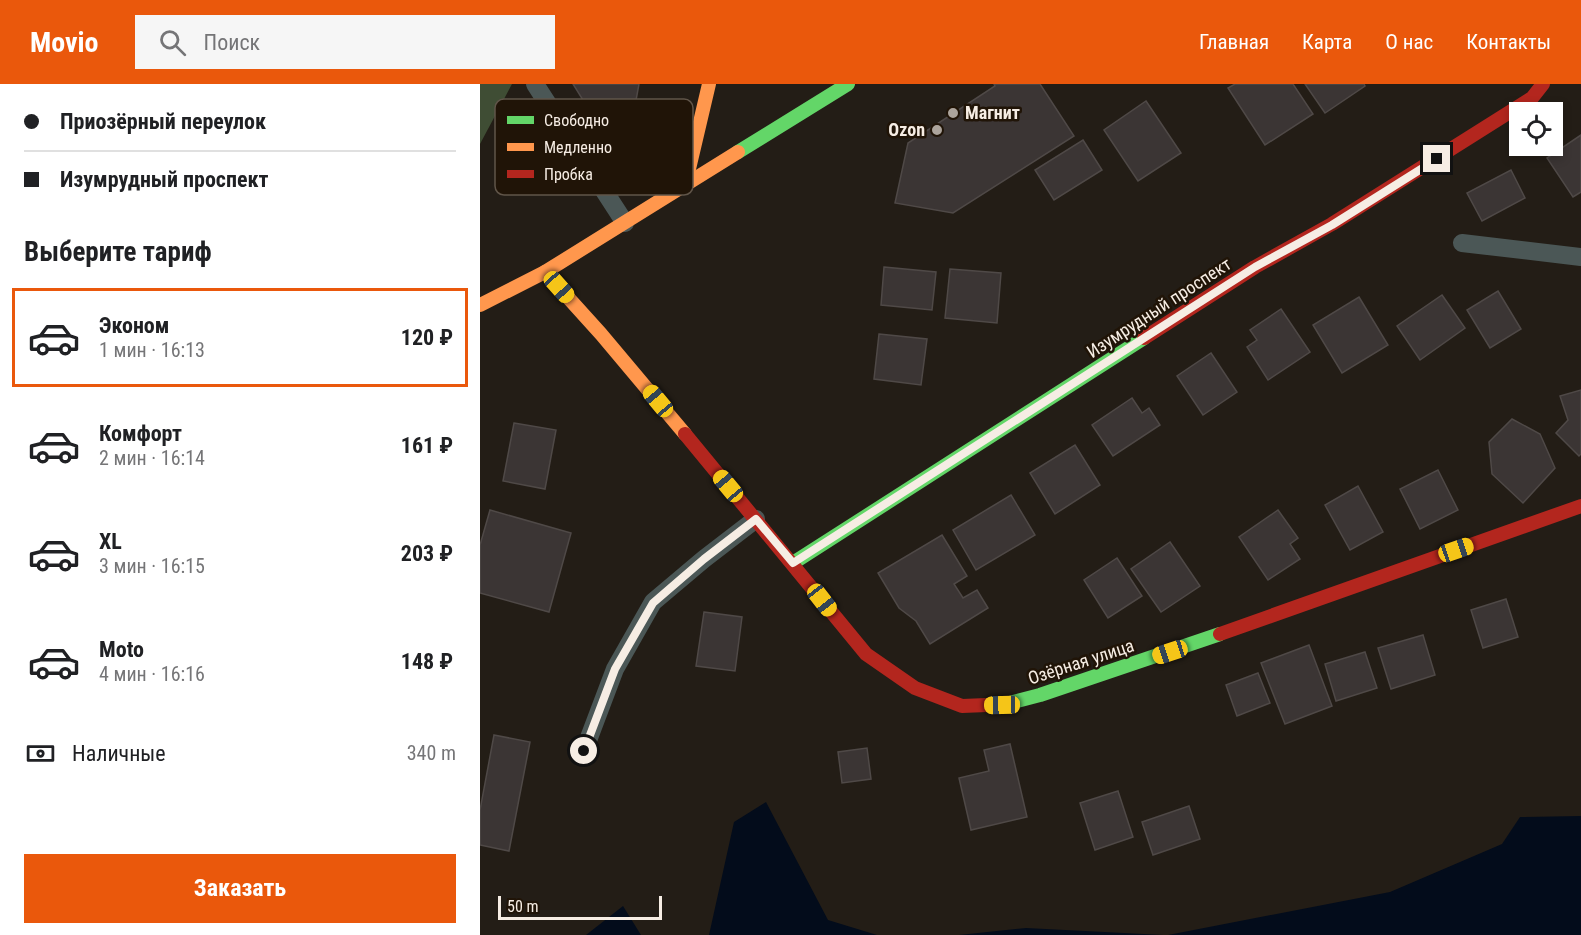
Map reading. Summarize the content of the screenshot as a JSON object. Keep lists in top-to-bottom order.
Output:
{
  "streets": {
    "street": ["Изумрудный проспект", "Озёрная улица"]
  },
  "crossings": [
    ["Изумрудный проспект", "Озёрная улица"]
  ],
  "places": ["Магнит", "Ozon"],
  "legend": ["Свободно", "Медленно", "Пробка"],
  "scale_bar": "50 m",
  "page": {
    "header": "Movio",
    "search": "Поиск",
    "nav": [
      "Главная",
      "Карта",
      "О нас",
      "Контакты"
    ],
    "banner": ["Приозёрный переулок", "Изумрудный проспект"],
    "heading": "Выберите тариф",
    "list": [
      {
        "name": "Эконом",
        "note": "1 мин · 16:13",
        "value": "120 ₽"
      },
      {
        "name": "Комфорт",
        "note": "2 мин · 16:14",
        "value": "161 ₽"
      },
      {
        "name": "XL",
        "note": "3 мин · 16:15",
        "value": "203 ₽"
      },
      {
        "name": "Moto",
        "note": "4 мин · 16:16",
        "value": "148 ₽"
      }
    ],
    "pay": ["Наличные", "340 m"],
    "buttons": "Заказать",
    "scale": "50 m"
  }
}
